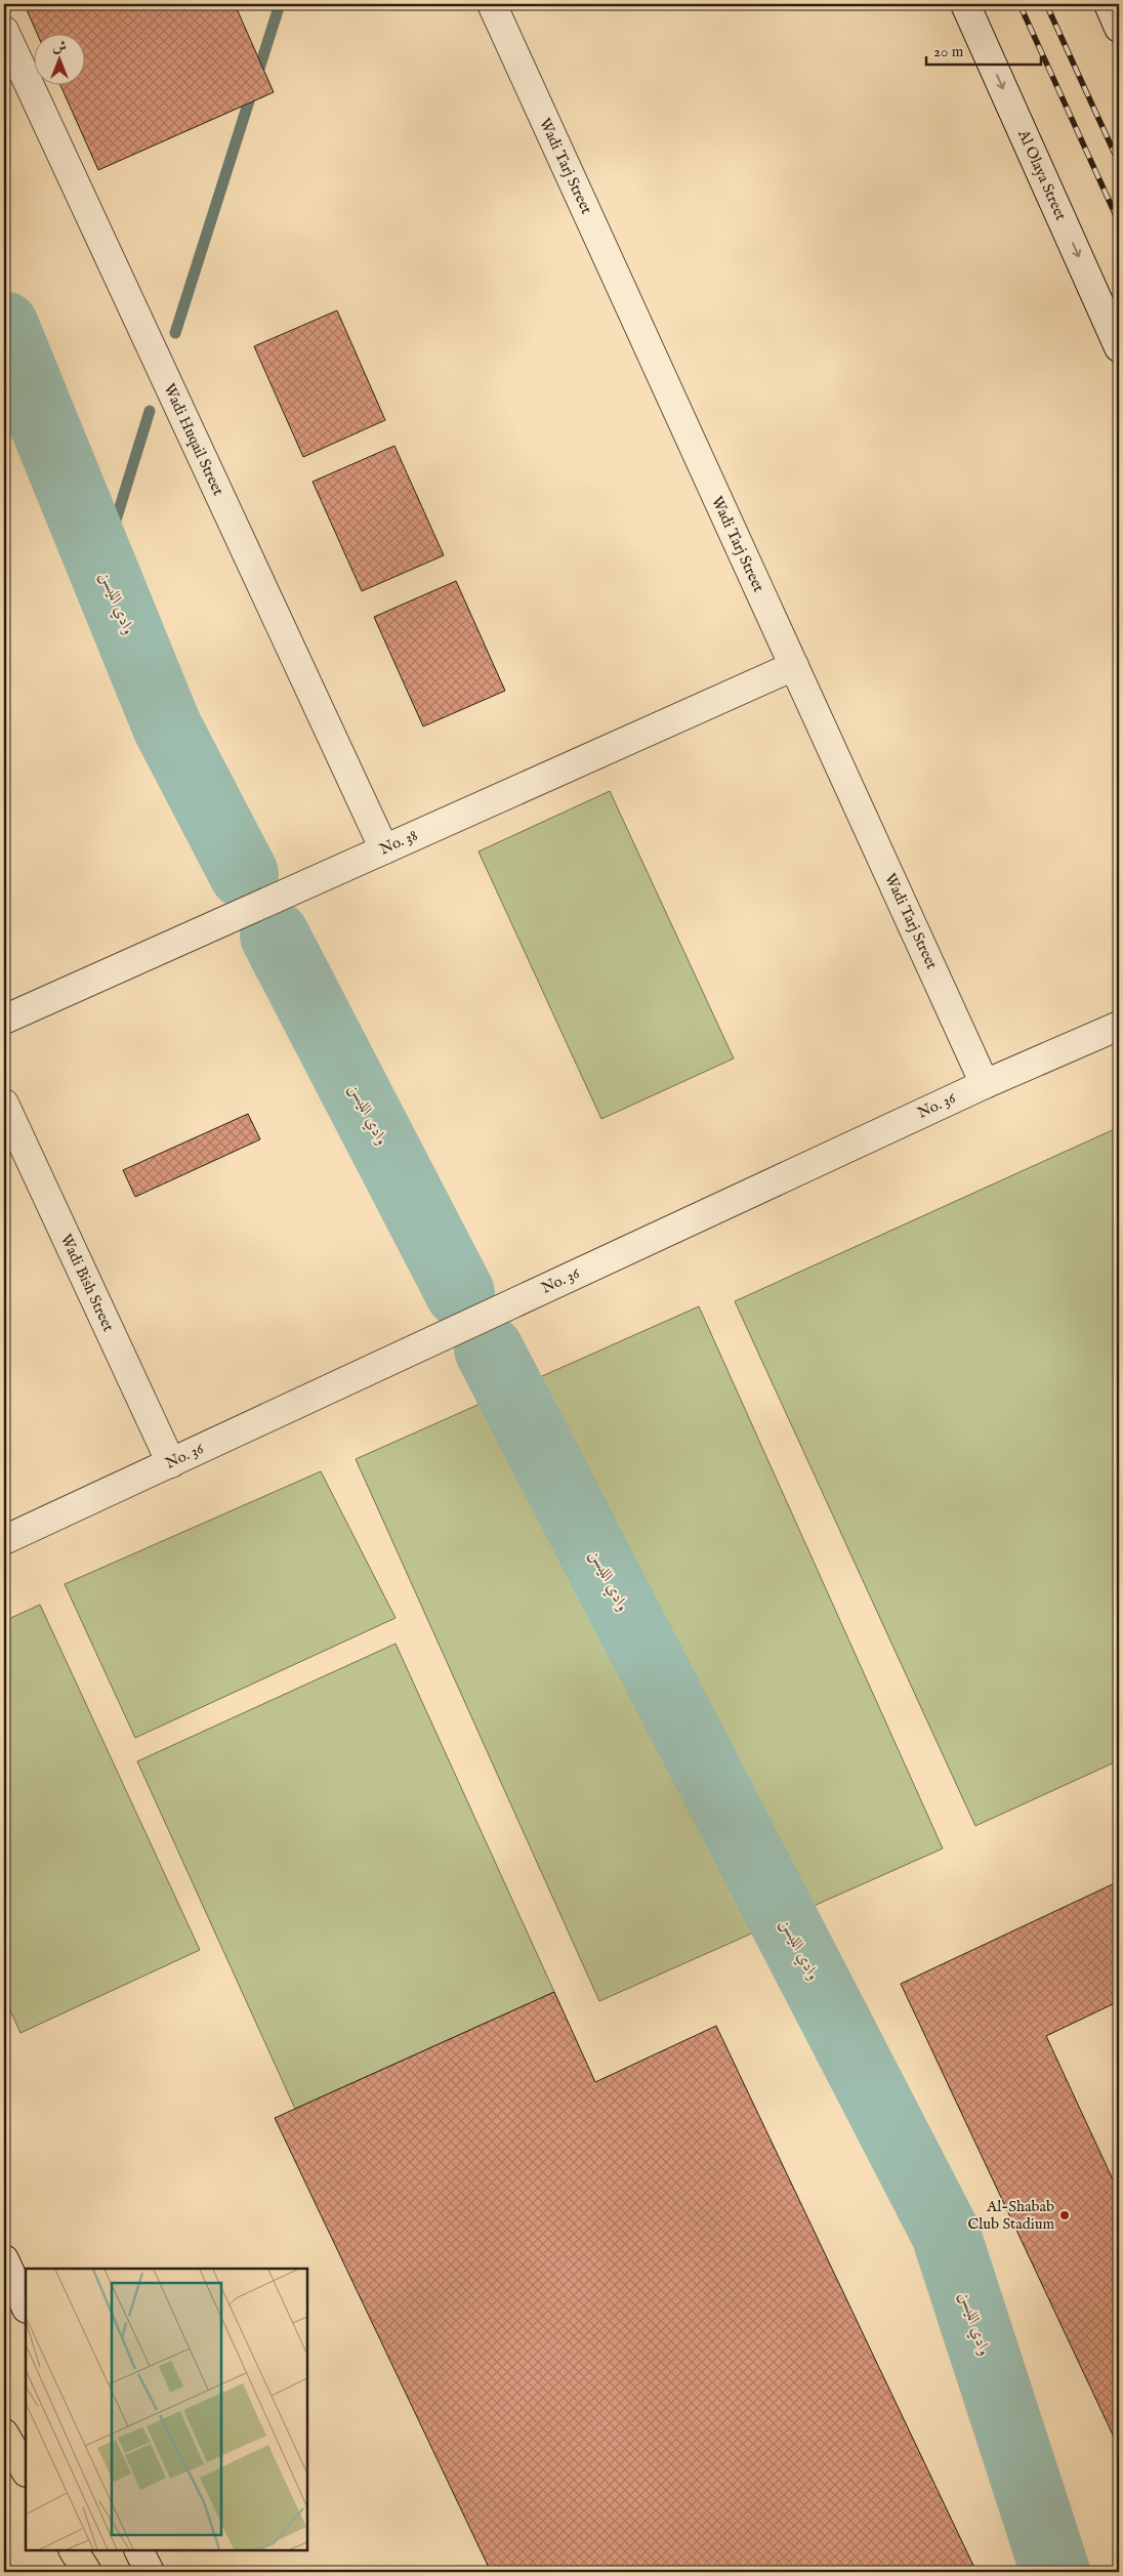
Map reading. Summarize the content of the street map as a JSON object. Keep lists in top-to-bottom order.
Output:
{
  "streets": {
    "street": [
      "Wadi Tarj Street",
      "Al Olaya Street",
      "Wadi Huqail Street",
      "No. 38",
      "No. 36",
      "Wadi Bish Street"
    ]
  },
  "crossings": [
    ["Wadi Tarj Street", "No. 38"],
    ["Wadi Tarj Street", "No. 36"],
    ["Wadi Huqail Street", "No. 38"],
    ["No. 36", "Wadi Bish Street"]
  ],
  "one_way": ["Al Olaya Street"],
  "water": ["وادي الليسن"],
  "places": ["Al-Shabab Club Stadium"],
  "scale_bar": "20 m",
  "north": "top"
}
